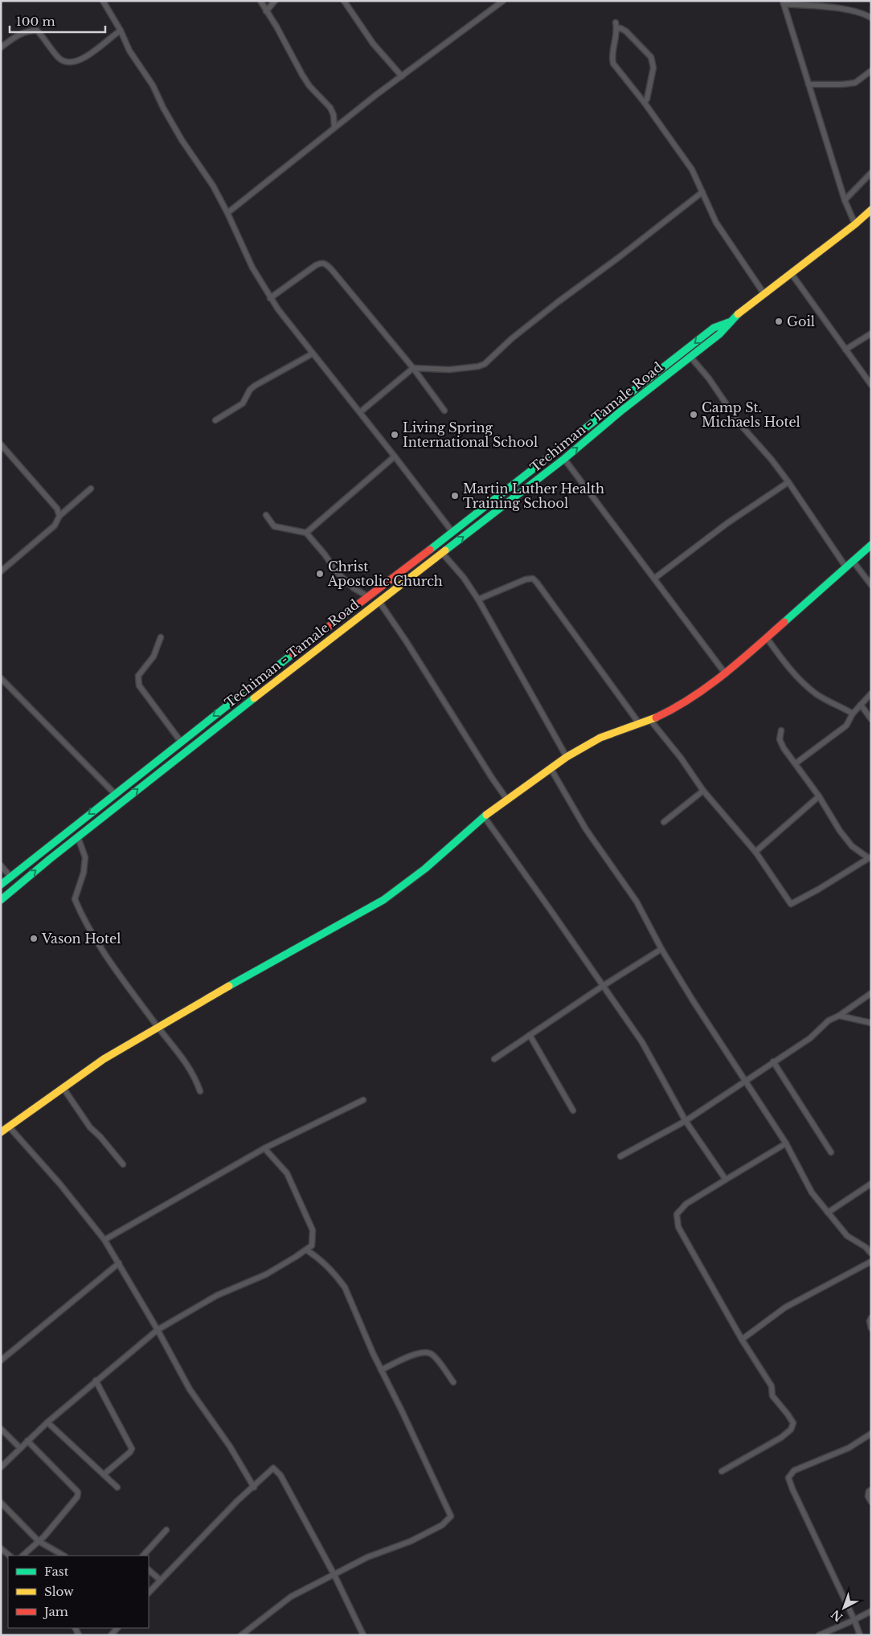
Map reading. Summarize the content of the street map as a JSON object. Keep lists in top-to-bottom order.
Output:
{
  "streets": {
    "main road": ["Techiman - Tamale Road"]
  },
  "places": [
    "Goil",
    "Camp St. Michaels Hotel",
    "Living Spring International School",
    "Martin Luther Health Training School",
    "Christ Apostolic Church",
    "Vason Hotel"
  ],
  "legend": ["Fast", "Slow", "Jam"],
  "scale_bar": "100 m",
  "north": "bottom left"
}
